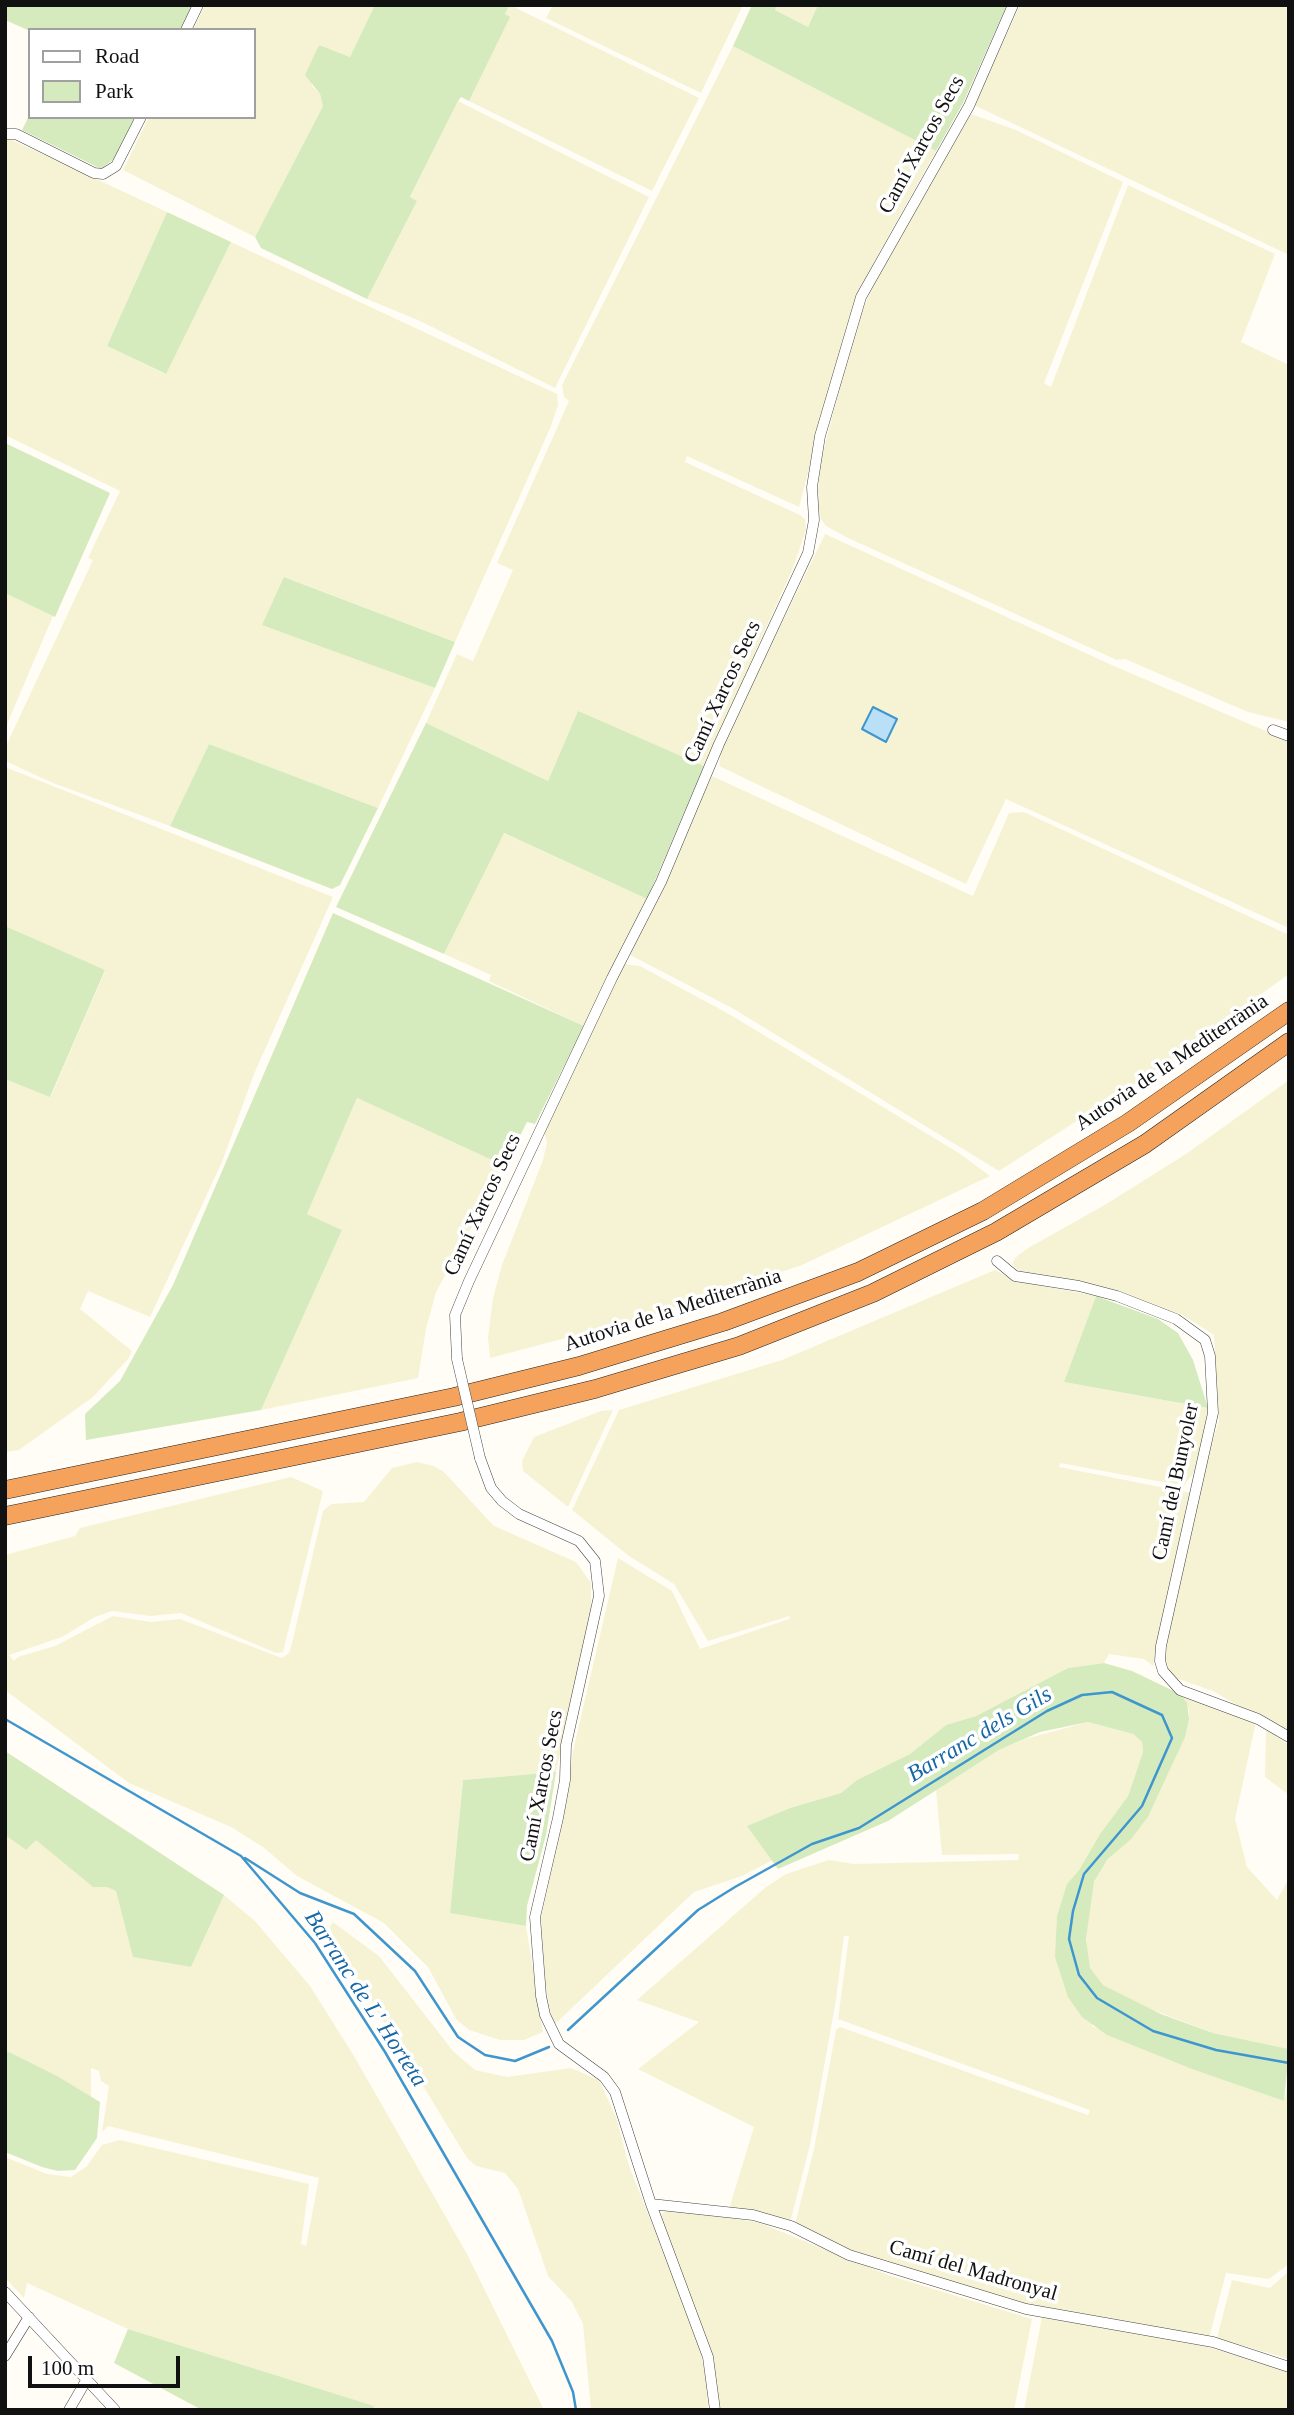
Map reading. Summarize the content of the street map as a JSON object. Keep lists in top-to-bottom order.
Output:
{
  "streets": {
    "highway": ["Autovia de la Mediterrània"],
    "street": ["Camí Xarcos Secs", "Camí del Bunyoler", "Camí del Madronyal"]
  },
  "crossings": [
    ["Camí Xarcos Secs", "Camí del Madronyal"]
  ],
  "water": ["Barranc dels Gils", "Barranc de L' Horteta"],
  "legend": ["Road", "Park"],
  "scale_bar": "100 m"
}
